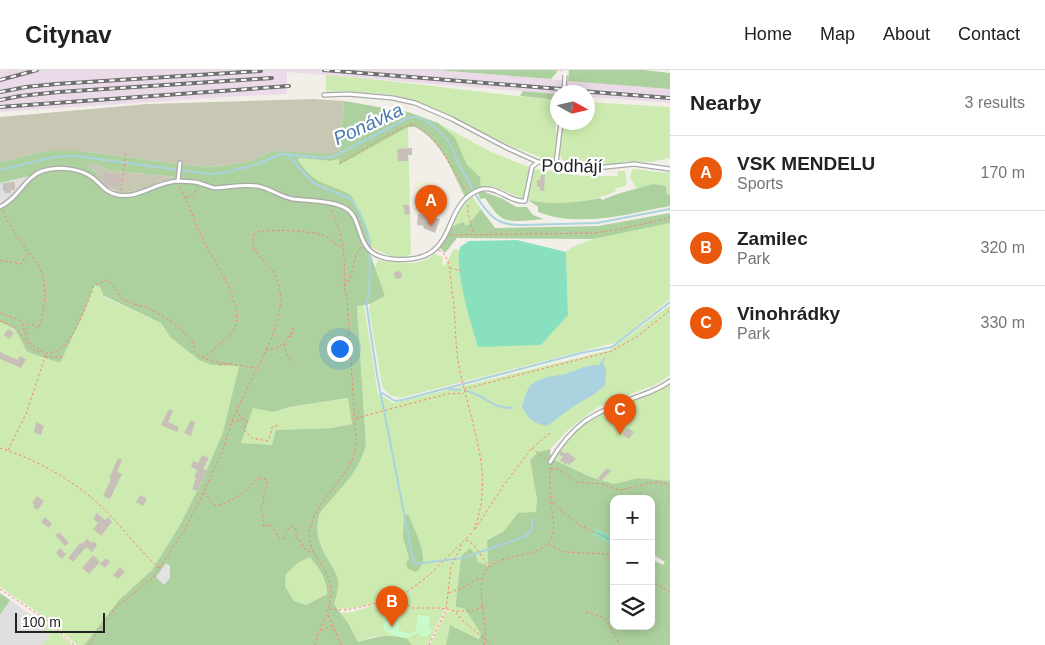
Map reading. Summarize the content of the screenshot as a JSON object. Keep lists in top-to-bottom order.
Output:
{
  "streets": {
    "lane": ["Podhájí"]
  },
  "water": ["Ponávka"],
  "scale_bar": "100 m",
  "north": "right",
  "page": {
    "header": "Citynav",
    "nav": [
      "Home",
      "Map",
      "About",
      "Contact"
    ],
    "heading": ["Nearby", "3 results"],
    "list": [
      {
        "mark": "A",
        "name": "VSK MENDELU",
        "note": "Sports",
        "value": "170 m"
      },
      {
        "mark": "B",
        "name": "Zamilec",
        "note": "Park",
        "value": "320 m"
      },
      {
        "mark": "C",
        "name": "Vinohrádky",
        "note": "Park",
        "value": "330 m"
      }
    ],
    "pins": ["A", "C", "B"],
    "map_buttons": ["+", "−"],
    "scale": "100 m"
  }
}
